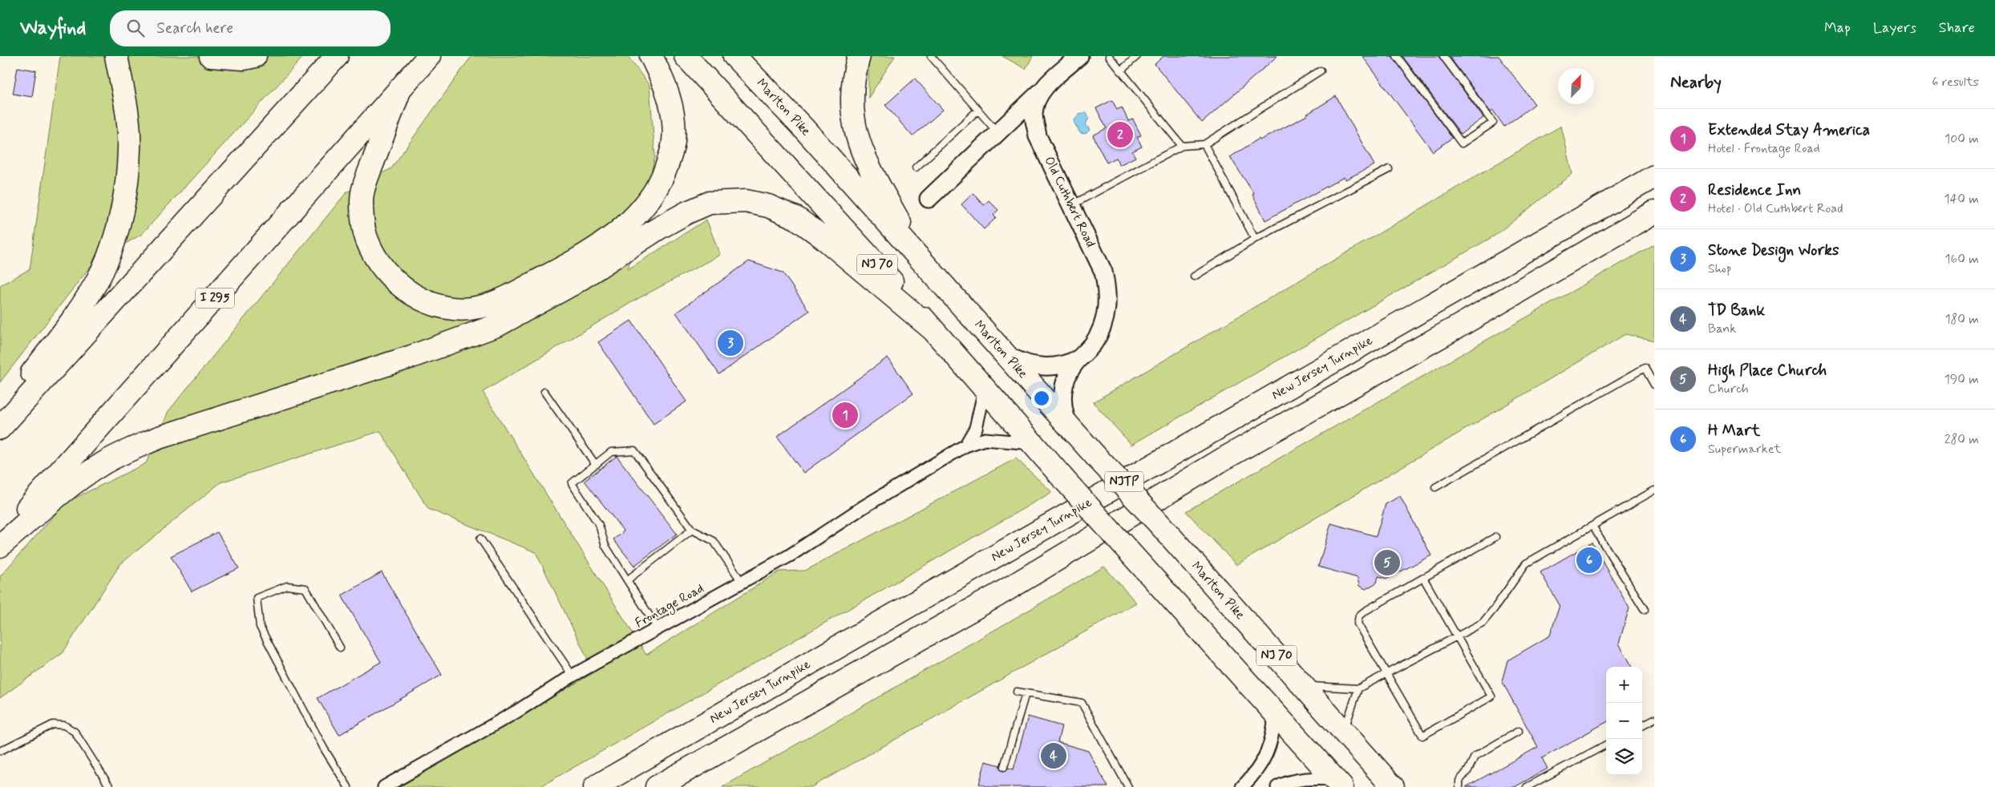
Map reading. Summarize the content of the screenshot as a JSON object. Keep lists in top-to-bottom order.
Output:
{
  "streets": {
    "highway": [
      "Marlton Pike",
      "NJ 70",
      "I 295",
      "New Jersey Turnpike",
      "NJTP"
    ],
    "street": ["Old Cuthbert Road", "Frontage Road"]
  },
  "crossings": [
    ["Marlton Pike", "Old Cuthbert Road"],
    ["NJ 70", "Frontage Road"]
  ],
  "north": "top right",
  "page": {
    "header": "Wayfind",
    "search": "Search here",
    "nav": ["Map", "Layers", "Share"],
    "heading": ["Nearby", "6 results"],
    "list": [
      {
        "mark": "1",
        "name": "Extended Stay America",
        "note": "Hotel · Frontage Road",
        "value": "100 m"
      },
      {
        "mark": "2",
        "name": "Residence Inn",
        "note": "Hotel · Old Cuthbert Road",
        "value": "140 m"
      },
      {
        "mark": "3",
        "name": "Stone Design Works",
        "note": "Shop",
        "value": "160 m"
      },
      {
        "mark": "4",
        "name": "TD Bank",
        "note": "Bank",
        "value": "180 m"
      },
      {
        "mark": "5",
        "name": "High Place Church",
        "note": "Church",
        "value": "190 m"
      },
      {
        "mark": "6",
        "name": "H Mart",
        "note": "Supermarket",
        "value": "280 m"
      }
    ],
    "pins": [
      "2",
      "3",
      "1",
      "6",
      "5",
      "4"
    ],
    "map_buttons": ["+", "−"]
  }
}
